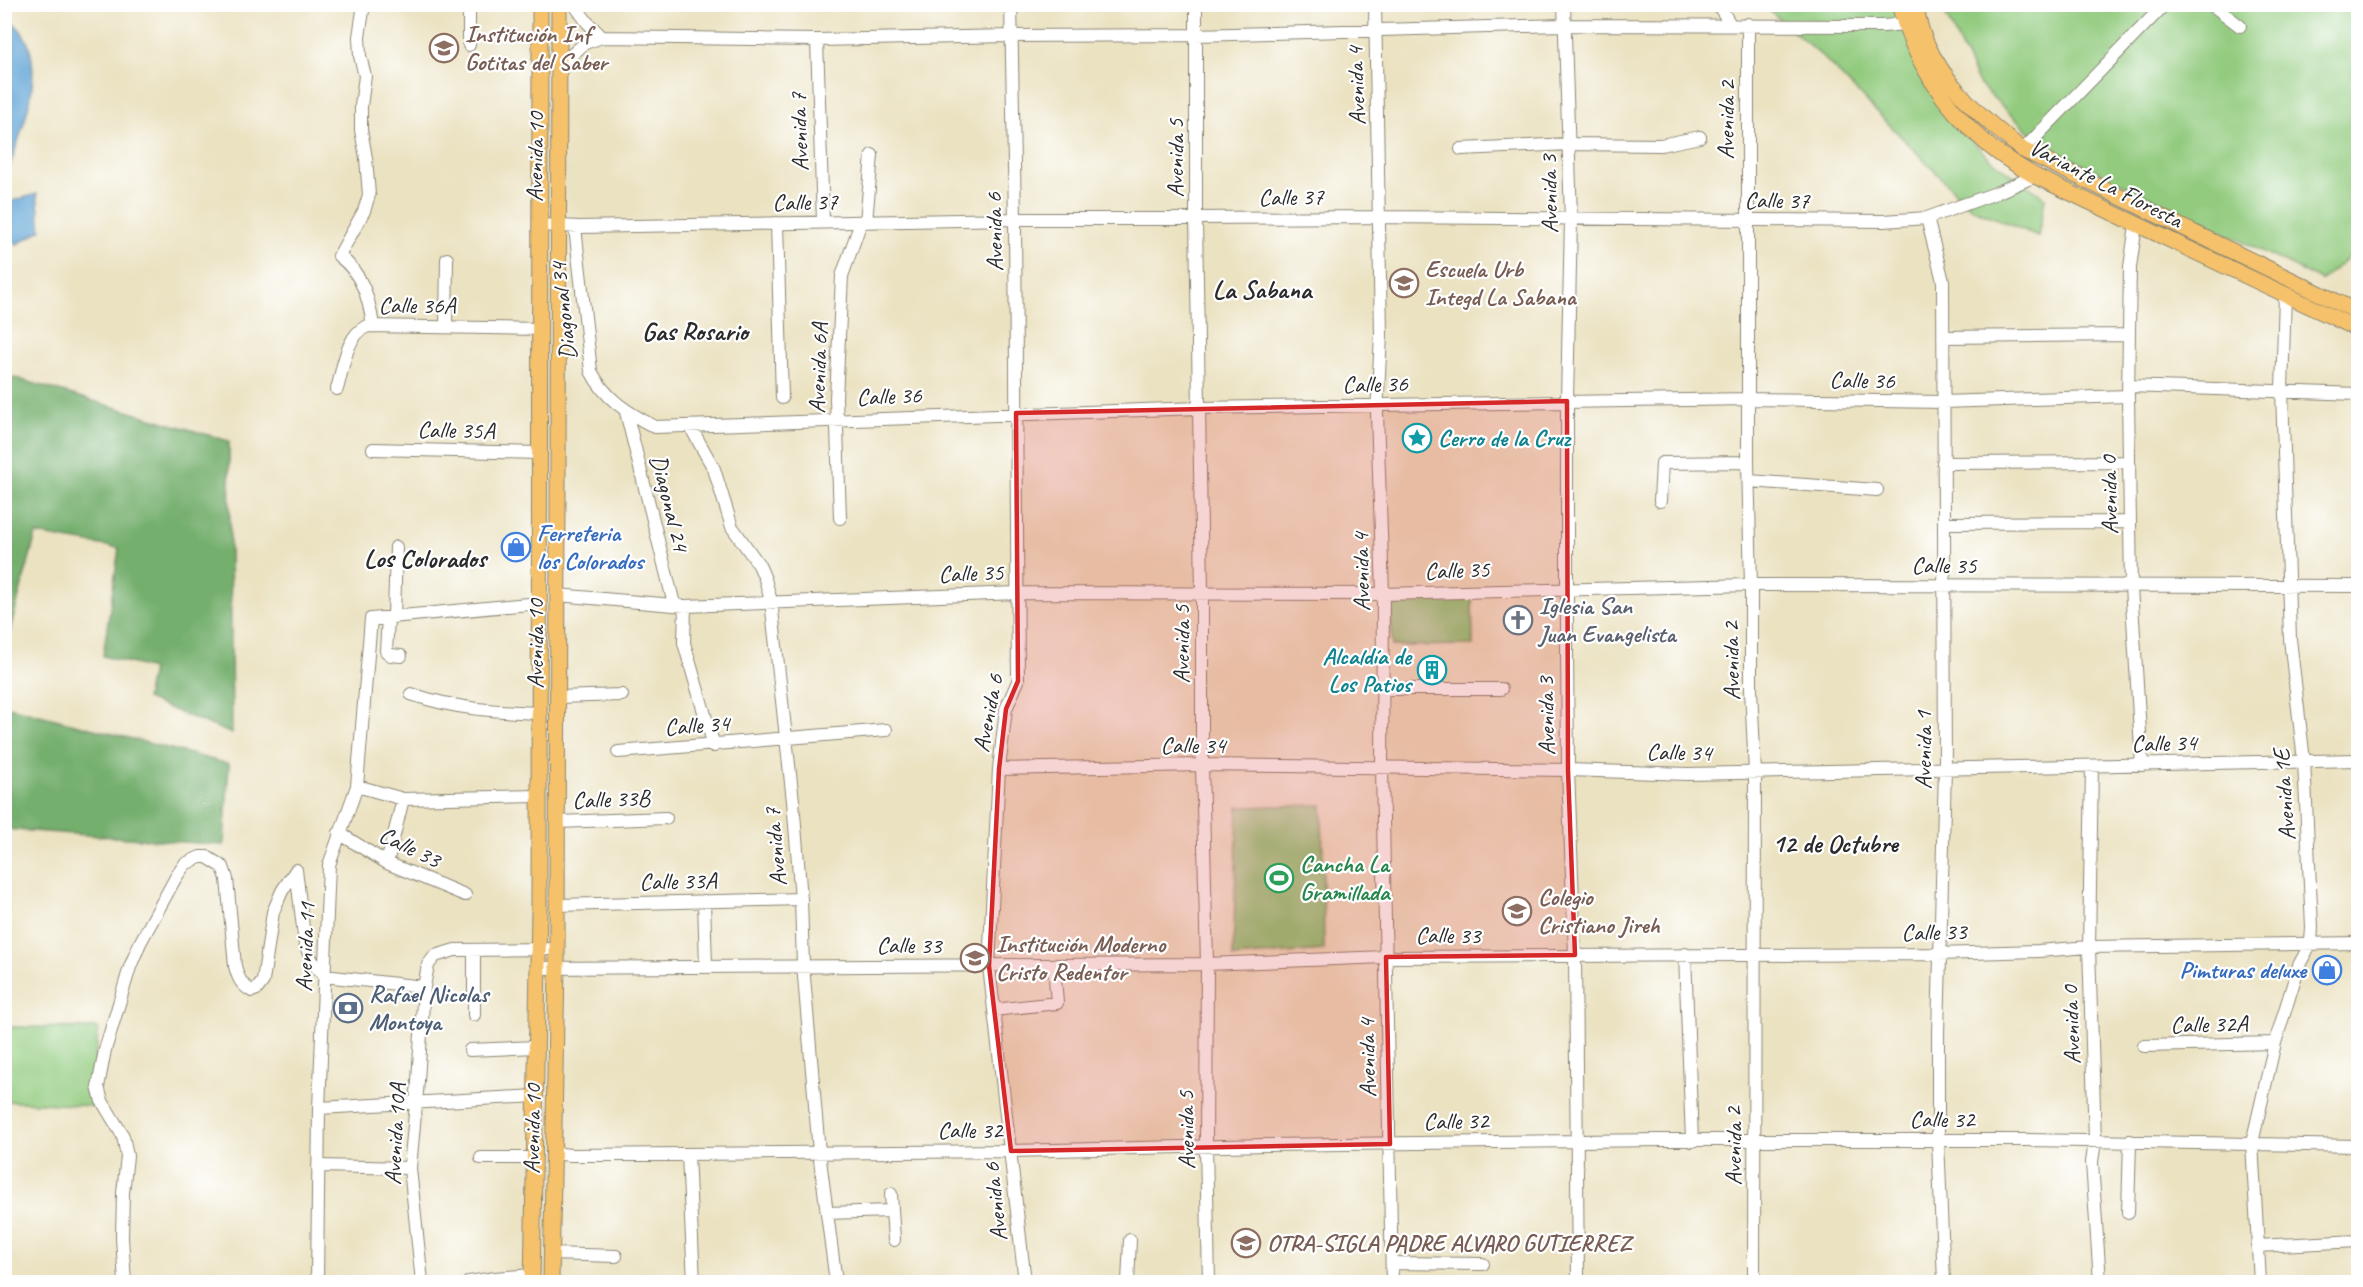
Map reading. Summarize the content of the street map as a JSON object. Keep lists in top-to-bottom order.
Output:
{
  "streets": {
    "main road": ["Avenida 10", "Variante La Floresta"],
    "street": [
      "Avenida 4",
      "Avenida 2",
      "Avenida 7",
      "Avenida 5",
      "Avenida 3",
      "Calle 37",
      "Avenida 6",
      "Calle 36A",
      "Diagonal 34",
      "Avenida 6A",
      "Calle 36",
      "Calle 35A",
      "Avenida 0",
      "Diagonal 24",
      "Calle 35",
      "Calle 34",
      "Avenida 1",
      "Avenida 1E",
      "Calle 33B",
      "Calle 33",
      "Calle 33A",
      "Avenida 11",
      "Calle 32A",
      "Calle 32",
      "Avenida 10A"
    ]
  },
  "crossings": [
    ["Avenida 4", "Calle 37"],
    ["Avenida 4", "Calle 36"],
    ["Avenida 4", "Calle 35"],
    ["Avenida 4", "Calle 34"],
    ["Avenida 4", "Calle 33"],
    ["Avenida 4", "Calle 32"],
    ["Avenida 2", "Calle 37"],
    ["Avenida 2", "Calle 36"],
    ["Avenida 2", "Calle 35"],
    ["Avenida 2", "Calle 34"],
    ["Avenida 2", "Calle 33"],
    ["Avenida 2", "Calle 32"],
    ["Avenida 7", "Calle 37"],
    ["Avenida 7", "Calle 36"],
    ["Avenida 7", "Calle 35"],
    ["Avenida 7", "Calle 34"],
    ["Avenida 7", "Calle 33"],
    ["Avenida 7", "Calle 33A"],
    ["Avenida 7", "Calle 32"],
    ["Avenida 10", "Calle 37"],
    ["Avenida 10", "Calle 36A"],
    ["Avenida 10", "Calle 35A"],
    ["Avenida 10", "Calle 35"],
    ["Avenida 10", "Calle 33B"],
    ["Avenida 10", "Calle 33"],
    ["Avenida 10", "Calle 33A"],
    ["Avenida 10", "Calle 32"],
    ["Avenida 5", "Calle 37"],
    ["Avenida 5", "Calle 36"],
    ["Avenida 5", "Calle 35"],
    ["Avenida 5", "Calle 34"],
    ["Avenida 5", "Calle 33"],
    ["Avenida 5", "Calle 32"],
    ["Variante La Floresta", "Calle 37"],
    ["Variante La Floresta", "Avenida 0"],
    ["Variante La Floresta", "Avenida 1E"],
    ["Avenida 3", "Calle 37"],
    ["Avenida 3", "Calle 36"],
    ["Avenida 3", "Calle 35"],
    ["Avenida 3", "Calle 34"],
    ["Avenida 3", "Calle 33"],
    ["Avenida 3", "Calle 32"],
    ["Calle 37", "Avenida 6"],
    ["Calle 37", "Diagonal 34"],
    ["Calle 37", "Avenida 6A"],
    ["Calle 37", "Avenida 1"],
    ["Avenida 6", "Calle 36"],
    ["Avenida 6", "Calle 35"],
    ["Avenida 6", "Calle 34"],
    ["Avenida 6", "Calle 33"],
    ["Avenida 6", "Calle 32"],
    ["Diagonal 34", "Calle 36"],
    ["Diagonal 34", "Diagonal 24"],
    ["Avenida 6A", "Calle 36"],
    ["Calle 36", "Avenida 0"],
    ["Calle 36", "Diagonal 24"],
    ["Calle 36", "Avenida 1"],
    ["Calle 36", "Avenida 1E"],
    ["Avenida 0", "Calle 35"],
    ["Avenida 0", "Calle 34"],
    ["Avenida 0", "Calle 33"],
    ["Avenida 0", "Calle 32"],
    ["Diagonal 24", "Calle 35"],
    ["Calle 35", "Avenida 1"],
    ["Calle 35", "Avenida 1E"],
    ["Calle 34", "Avenida 1"],
    ["Calle 34", "Avenida 1E"],
    ["Avenida 1", "Calle 33"],
    ["Avenida 1", "Calle 32"],
    ["Avenida 1E", "Calle 33"],
    ["Avenida 1E", "Calle 32A"],
    ["Avenida 1E", "Calle 32"],
    ["Calle 33", "Avenida 11"]
  ],
  "districts": [
    "La Sabana",
    "Gas Rosario",
    "Los Colorados",
    "12 de Octubre"
  ],
  "places": {
    "school or university": [
      "Institución Inf Gotitas del Saber",
      "Escuela Urb Integd La Sabana",
      "Colegio Cristiano Jireh",
      "Institución Moderno Cristo Redentor",
      "OTRA-SIGLA PADRE ALVARO GUTIERREZ"
    ],
    "place": ["Cerro de la Cruz"],
    "shop": ["Ferreteria los Colorados", "Pimturas deluxe"],
    "church": ["Iglesia San Juan Evangelista"],
    "building": ["Alcaldía de Los Patios"],
    "sports": ["Cancha La Gramillada"],
    "bank": ["Rafael Nicolas Montoya"]
  }
}
